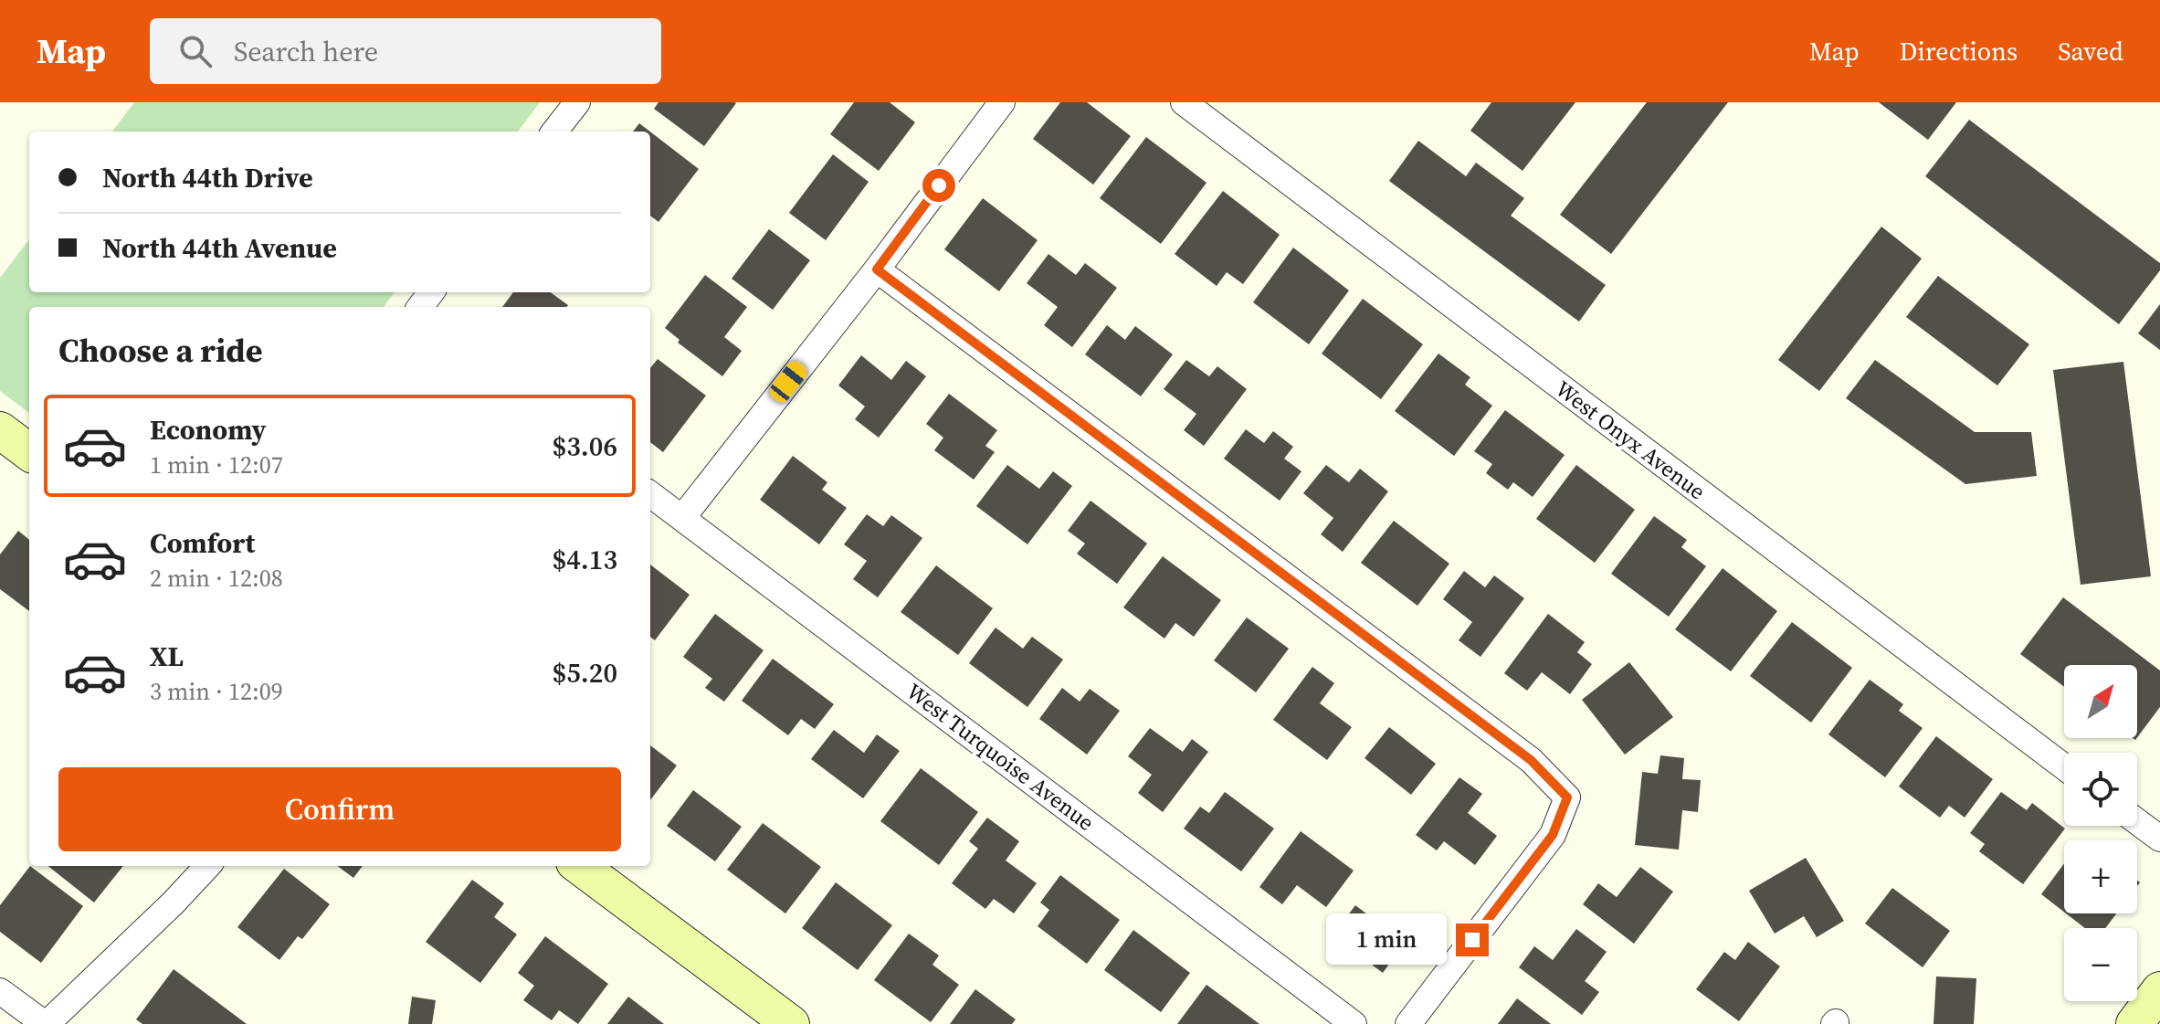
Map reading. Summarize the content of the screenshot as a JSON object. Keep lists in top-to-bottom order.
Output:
{
  "streets": {
    "street": ["West Onyx Avenue", "West Turquoise Avenue"]
  },
  "north": "top right",
  "page": {
    "header": "Map",
    "search": "Search here",
    "nav": ["Map", "Directions", "Saved"],
    "banner": ["North 44th Drive", "North 44th Avenue"],
    "heading": "Choose a ride",
    "list": [
      {
        "name": "Economy",
        "note": "1 min · 12:07",
        "value": "$3.06"
      },
      {
        "name": "Comfort",
        "note": "2 min · 12:08",
        "value": "$4.13"
      },
      {
        "name": "XL",
        "note": "3 min · 12:09",
        "value": "$5.20"
      }
    ],
    "map_buttons": ["+", "−"],
    "buttons": "Confirm",
    "bubble": "1 min"
  }
}
